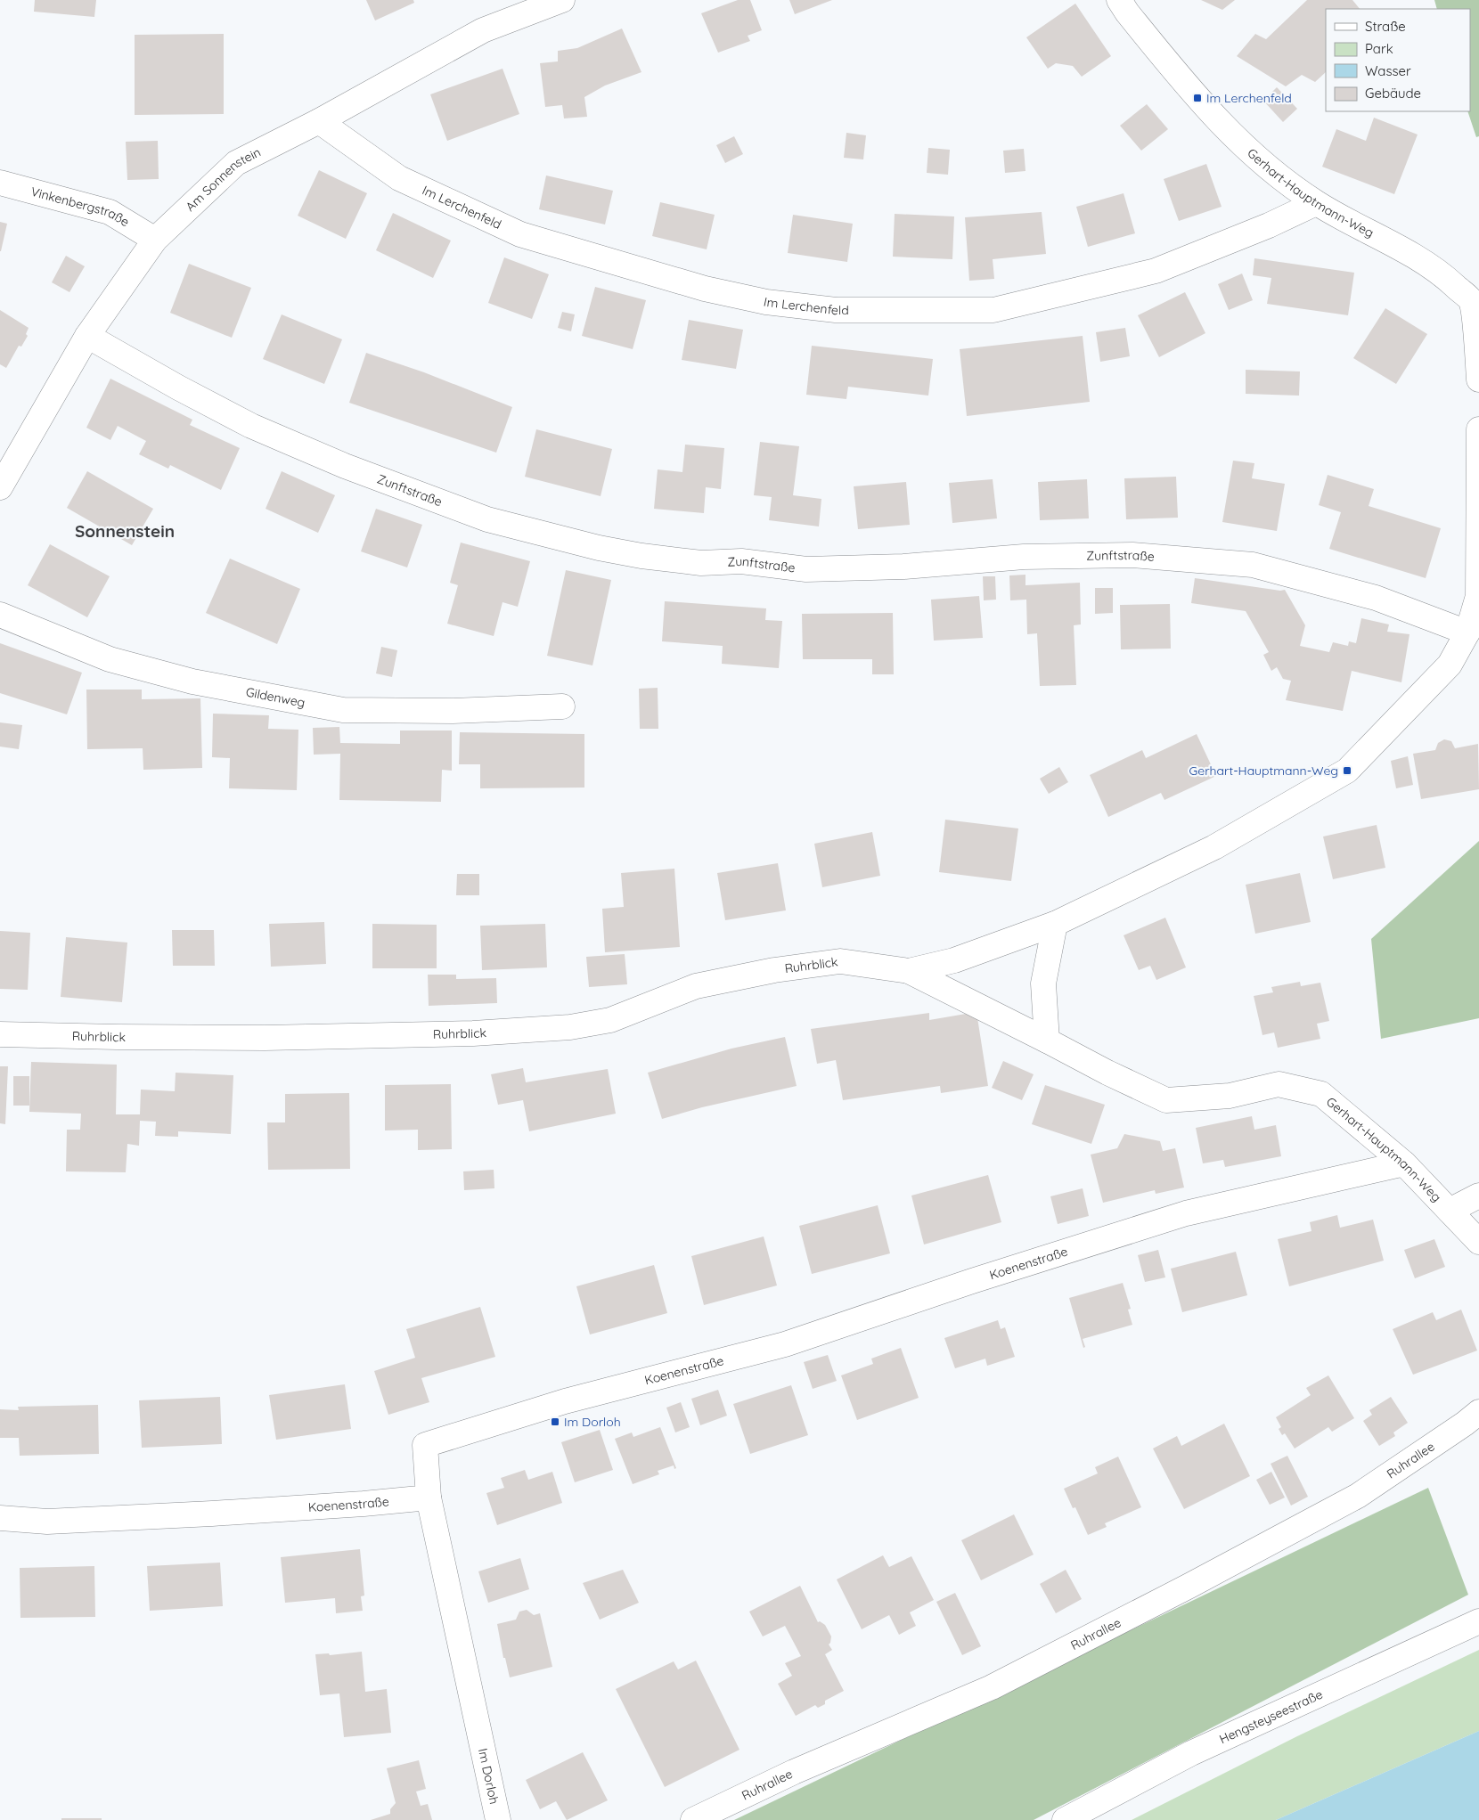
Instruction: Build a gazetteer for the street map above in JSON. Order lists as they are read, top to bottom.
{
  "streets": {
    "street": [
      "Am Sonnenstein",
      "Gerhart-Hauptmann-Weg",
      "Im Lerchenfeld",
      "Vinkenbergstraße",
      "Zunftstraße",
      "Gildenweg",
      "Ruhrblick",
      "Koenenstraße",
      "Ruhrallee",
      "Hengsteyseestraße",
      "Im Dorloh"
    ]
  },
  "crossings": [
    ["Am Sonnenstein", "Im Lerchenfeld"],
    ["Am Sonnenstein", "Vinkenbergstraße"],
    ["Am Sonnenstein", "Zunftstraße"],
    ["Gerhart-Hauptmann-Weg", "Im Lerchenfeld"],
    ["Gerhart-Hauptmann-Weg", "Ruhrblick"],
    ["Gerhart-Hauptmann-Weg", "Koenenstraße"],
    ["Koenenstraße", "Im Dorloh"]
  ],
  "districts": ["Sonnenstein"],
  "places": {
    "transit": ["Im Lerchenfeld", "Gerhart-Hauptmann-Weg", "Im Dorloh"]
  },
  "legend": [
    "Straße",
    "Park",
    "Wasser",
    "Gebäude"
  ]
}
